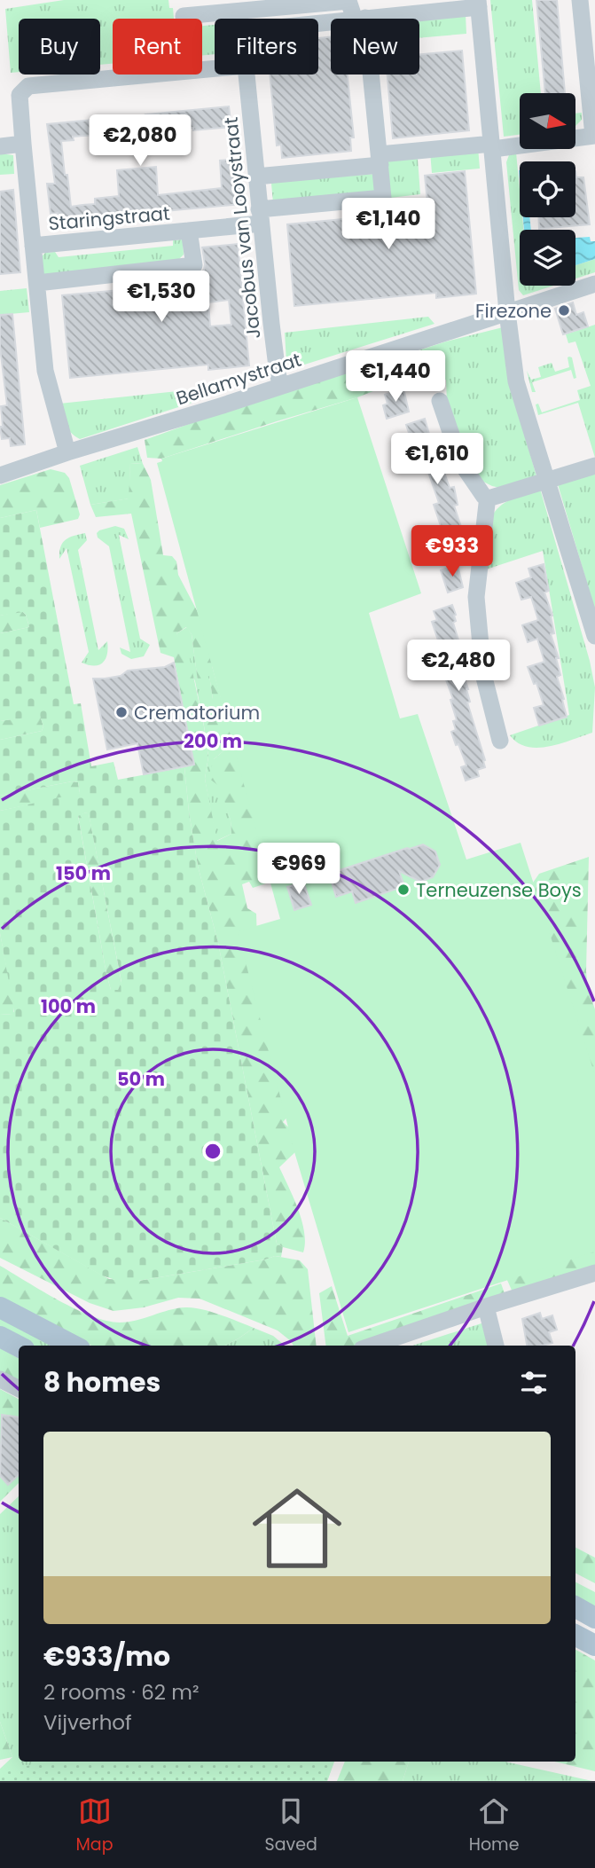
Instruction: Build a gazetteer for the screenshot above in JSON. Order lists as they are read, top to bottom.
{
  "streets": {
    "street": ["Staringstraat", "Jacobus van Looystraat", "Bellamystraat"]
  },
  "crossings": [
    ["Staringstraat", "Jacobus van Looystraat"],
    ["Jacobus van Looystraat", "Bellamystraat"]
  ],
  "places": ["Firezone", "Crematorium", "Terneuzense Boys"],
  "north": "right",
  "page": {
    "chip": [
      "Buy",
      "Rent",
      "Filters",
      "New"
    ],
    "price": [
      "€2,080",
      "€1,140",
      "€1,530",
      "€1,440",
      "€1,610",
      "€933",
      "€2,480",
      "€969"
    ],
    "heading": "8 homes",
    "list": [
      {
        "name": "€933/mo",
        "note": "2 rooms · 62 m² · Vijverhof"
      }
    ],
    "tabs": ["Map", "Saved", "Home"]
  },
  "rings": [
    "200 m",
    "150 m",
    "100 m",
    "50 m"
  ]
}
